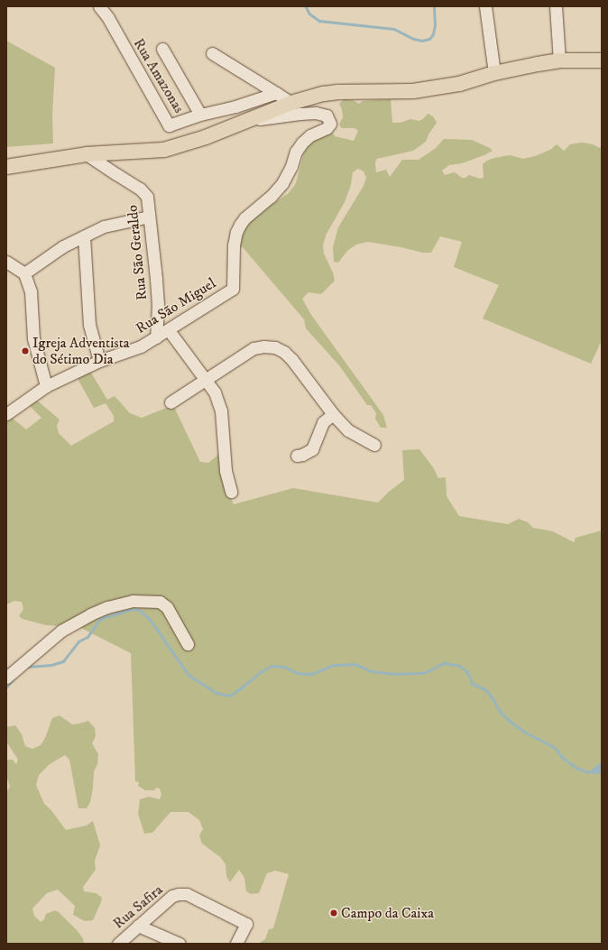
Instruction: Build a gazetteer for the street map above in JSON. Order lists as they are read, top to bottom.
{
  "streets": {
    "street": [
      "Rua Amazonas",
      "Rua São Geraldo",
      "Rua São Miguel",
      "Rua Safira"
    ]
  },
  "crossings": [
    ["Rua São Geraldo", "Rua São Miguel"]
  ],
  "places": ["Igreja Adventista do Sétimo Dia", "Campo da Caixa"]
}
